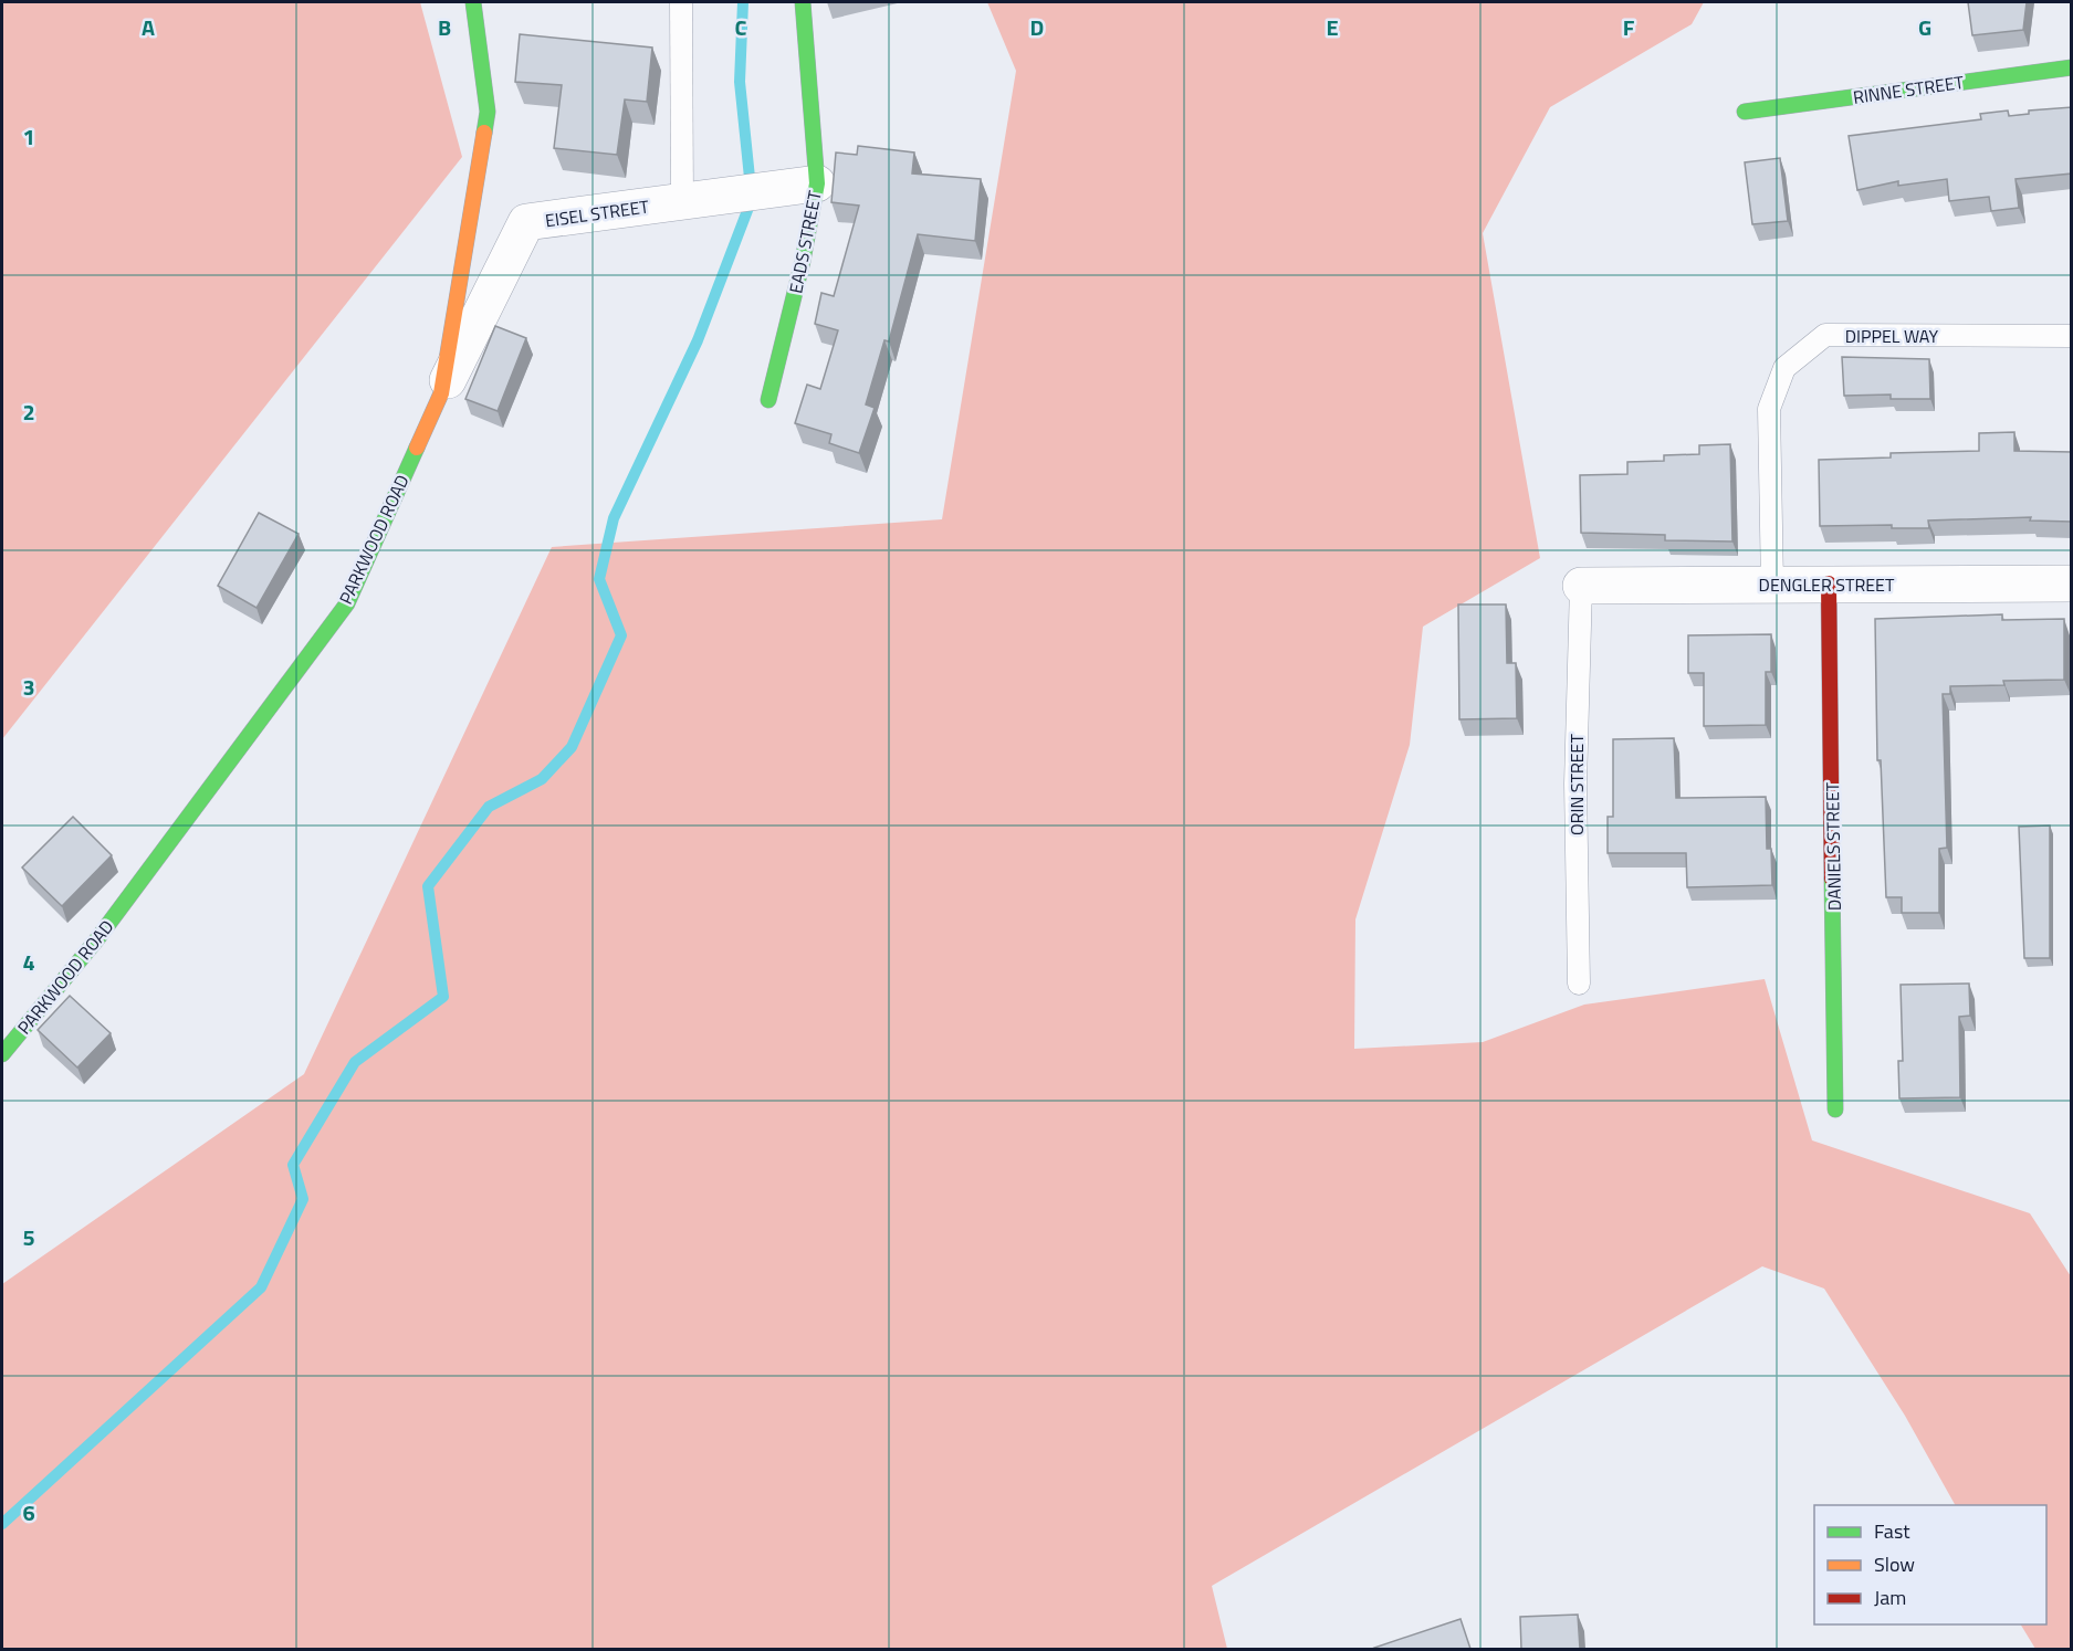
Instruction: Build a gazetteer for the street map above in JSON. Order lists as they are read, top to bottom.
{
  "streets": {
    "street": [
      "RINNE STREET",
      "EISEL STREET",
      "EADS STREET",
      "PARKWOOD ROAD",
      "DENGLER STREET",
      "DANIELS STREET"
    ],
    "lane": ["DIPPEL WAY", "ORIN STREET"]
  },
  "crossings": [
    ["EISEL STREET", "EADS STREET"],
    ["EISEL STREET", "PARKWOOD ROAD"],
    ["DIPPEL WAY", "DENGLER STREET"],
    ["DENGLER STREET", "ORIN STREET"],
    ["DENGLER STREET", "DANIELS STREET"]
  ],
  "legend": ["Fast", "Slow", "Jam"],
  "grid": {
    "columns": [
      "A",
      "B",
      "C",
      "D",
      "E",
      "F",
      "G"
    ],
    "rows": [
      "1",
      "2",
      "3",
      "4",
      "5",
      "6"
    ]
  }
}
